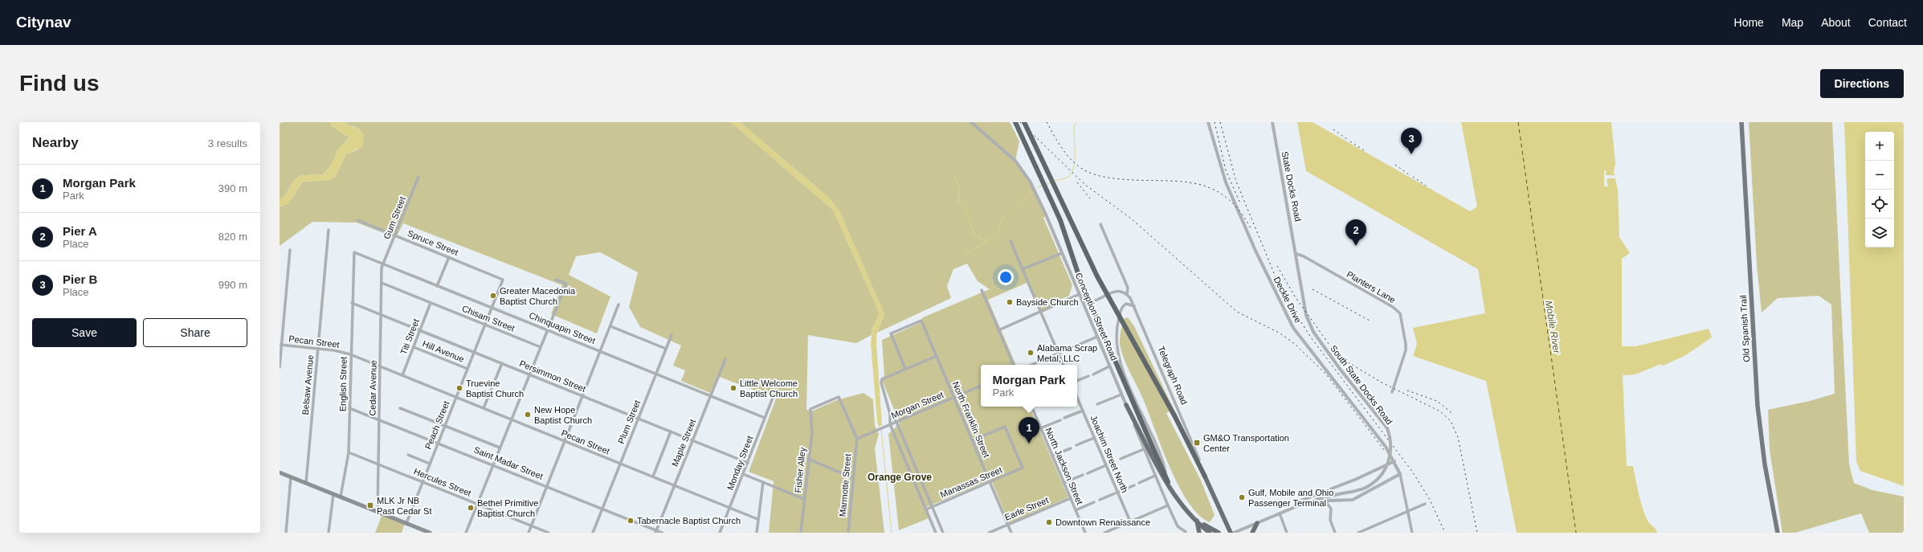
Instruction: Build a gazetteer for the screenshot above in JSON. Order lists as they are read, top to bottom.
{
  "streets": {
    "highway": ["Telegraph Road"],
    "main road": ["Old Spanish Trail"],
    "street": [
      "State Docks Road",
      "Gum Street",
      "Spruce Street",
      "Planters Lane",
      "Deckle Drive",
      "Conception Street Road",
      "Chisam Street",
      "Chinquapin Street",
      "Titi Street",
      "Pecan Street",
      "Hill Avenue",
      "Persimmon Street",
      "English Street",
      "Belsaw Avenue",
      "South State Docks Road",
      "Cedar Avenue",
      "Morgan Street",
      "North Franklin Street",
      "Plum Street",
      "Peach Street",
      "Maple Street",
      "Joachim Street North",
      "Saint Madar Street",
      "Monday Street",
      "North Jackson Street",
      "Fisher Alley",
      "Hercules Street",
      "Manassas Street",
      "Marmotte Street",
      "Earle Street"
    ]
  },
  "crossings": [
    ["State Docks Road", "Planters Lane"],
    ["State Docks Road", "South State Docks Road"],
    ["Gum Street", "Spruce Street"],
    ["Gum Street", "Chinquapin Street"],
    ["Gum Street", "Cedar Avenue"],
    ["Spruce Street", "Peach Street"],
    ["Planters Lane", "South State Docks Road"],
    ["Chisam Street", "Titi Street"],
    ["Chisam Street", "Cedar Avenue"],
    ["Chisam Street", "Peach Street"],
    ["Chinquapin Street", "English Street"],
    ["Chinquapin Street", "Cedar Avenue"],
    ["Chinquapin Street", "Plum Street"],
    ["Chinquapin Street", "Peach Street"],
    ["Chinquapin Street", "Maple Street"],
    ["Chinquapin Street", "Monday Street"],
    ["Titi Street", "Pecan Street"],
    ["Titi Street", "Hill Avenue"],
    ["Titi Street", "Persimmon Street"],
    ["Pecan Street", "English Street"],
    ["Pecan Street", "Belsaw Avenue"],
    ["Pecan Street", "Cedar Avenue"],
    ["Pecan Street", "Plum Street"],
    ["Pecan Street", "Peach Street"],
    ["Pecan Street", "Maple Street"],
    ["Pecan Street", "Monday Street"],
    ["Hill Avenue", "Peach Street"],
    ["Persimmon Street", "English Street"],
    ["Persimmon Street", "Cedar Avenue"],
    ["Persimmon Street", "Plum Street"],
    ["Persimmon Street", "Peach Street"],
    ["Persimmon Street", "Maple Street"],
    ["Persimmon Street", "Monday Street"],
    ["English Street", "Saint Madar Street"],
    ["English Street", "Hercules Street"],
    ["Cedar Avenue", "Saint Madar Street"],
    ["Cedar Avenue", "Hercules Street"],
    ["Morgan Street", "North Franklin Street"],
    ["Morgan Street", "Fisher Alley"],
    ["Morgan Street", "Marmotte Street"],
    ["North Franklin Street", "Manassas Street"],
    ["North Franklin Street", "Earle Street"],
    ["Plum Street", "Saint Madar Street"],
    ["Peach Street", "Saint Madar Street"],
    ["Peach Street", "Hercules Street"],
    ["Maple Street", "Saint Madar Street"],
    ["North Jackson Street", "Earle Street"],
    ["Fisher Alley", "Marmotte Street"]
  ],
  "districts": ["Orange Grove"],
  "water": ["Mobile River"],
  "places": {
    "other": [
      "Greater Macedonia Baptist Church",
      "Bayside Church",
      "Alabama Scrap Metal, LLC",
      "Truevine Baptist Church",
      "Little Welcome Baptist Church",
      "New Hope Baptist Church",
      "Gulf, Mobile and Ohio Passenger Terminal",
      "Bethel Primitive Baptist Church",
      "Tabernacle Baptist Church",
      "Downtown Renaissance"
    ],
    "transit": ["GM&O Transportation Center", "MLK Jr NB Past Cedar St"]
  },
  "page": {
    "header": "Citynav",
    "nav": [
      "Home",
      "Map",
      "About",
      "Contact"
    ],
    "buttons": [
      "Directions",
      ["Save", "Share"]
    ],
    "title": "Find us",
    "heading": ["Nearby", "3 results"],
    "pins": ["3", "2", "1"],
    "map_buttons": ["+", "−"],
    "list": [
      {
        "mark": "1",
        "name": "Morgan Park",
        "note": "Park",
        "value": "390 m"
      },
      {
        "mark": "2",
        "name": "Pier A",
        "note": "Place",
        "value": "820 m"
      },
      {
        "mark": "3",
        "name": "Pier B",
        "note": "Place",
        "value": "990 m"
      }
    ],
    "popup": ["Morgan Park", "Park"]
  }
}
